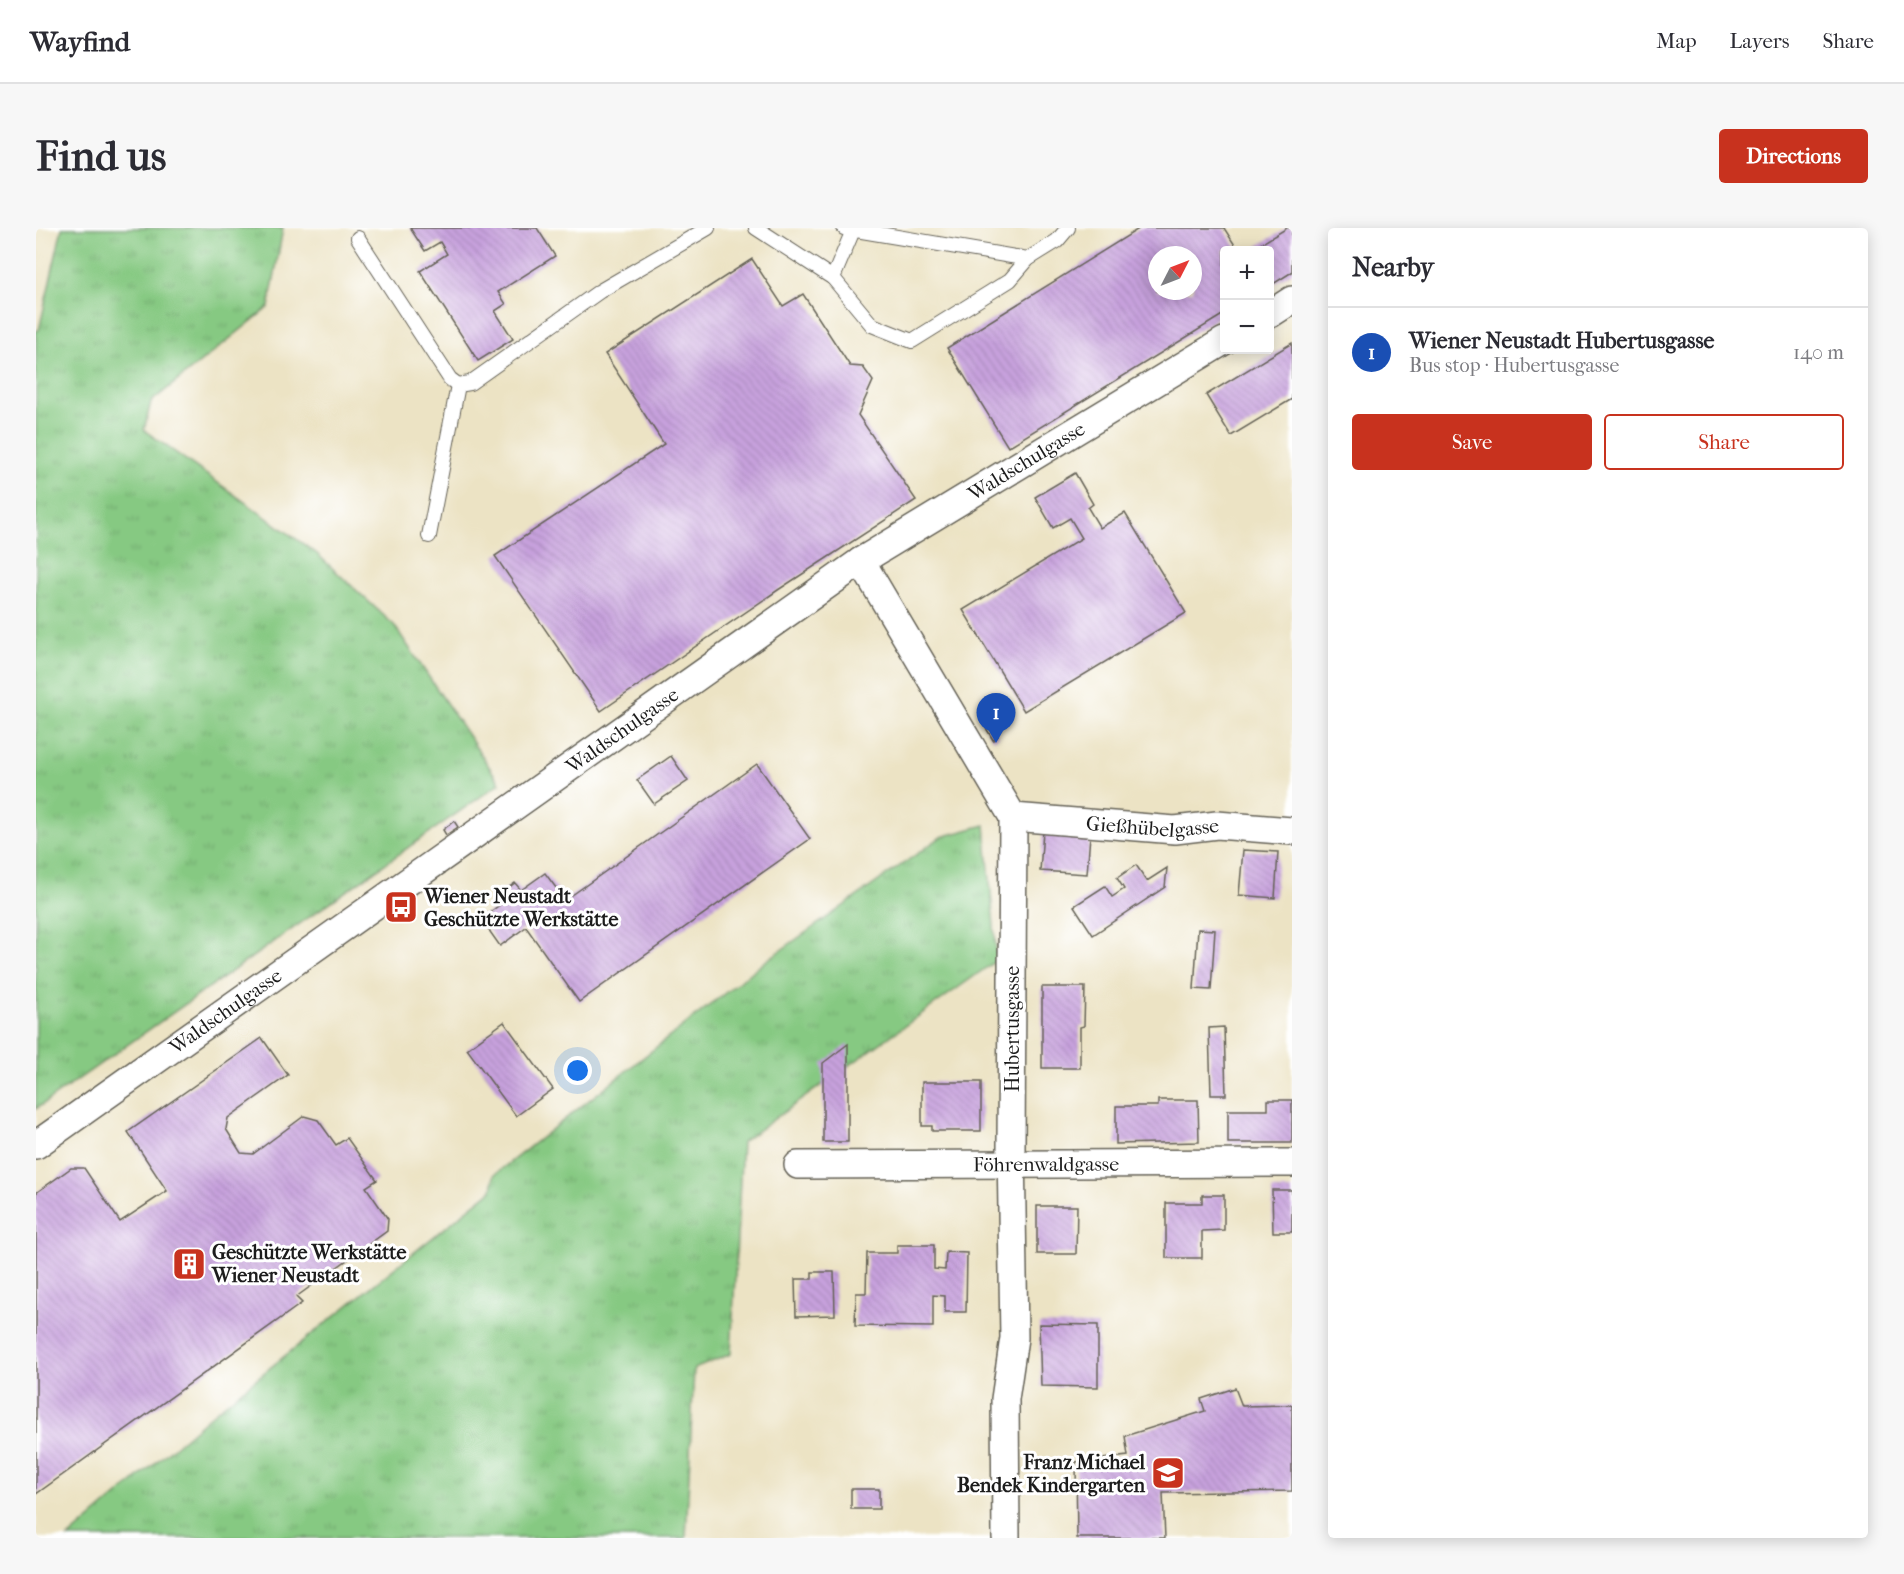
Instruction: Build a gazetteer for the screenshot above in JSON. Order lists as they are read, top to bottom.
{
  "streets": {
    "street": [
      "Waldschulgasse",
      "Gießhübelgasse",
      "Hubertusgasse",
      "Föhrenwaldgasse"
    ]
  },
  "crossings": [
    ["Gießhübelgasse", "Hubertusgasse"],
    ["Hubertusgasse", "Föhrenwaldgasse"]
  ],
  "places": {
    "bus stop": ["Wiener Neustadt Geschützte Werkstätte"],
    "building": ["Geschützte Werkstätte Wiener Neustadt"],
    "school or university": ["Franz Michael Bendek Kindergarten"]
  },
  "north": "top right",
  "page": {
    "header": "Wayfind",
    "nav": ["Map", "Layers", "Share"],
    "buttons": [
      "Directions",
      ["Save", "Share"]
    ],
    "title": "Find us",
    "heading": "Nearby",
    "map_buttons": ["+", "−"],
    "list": [
      {
        "mark": "1",
        "name": "Wiener Neustadt Hubertusgasse",
        "note": "Bus stop · Hubertusgasse",
        "value": "140 m"
      }
    ],
    "pins": "1"
  }
}
